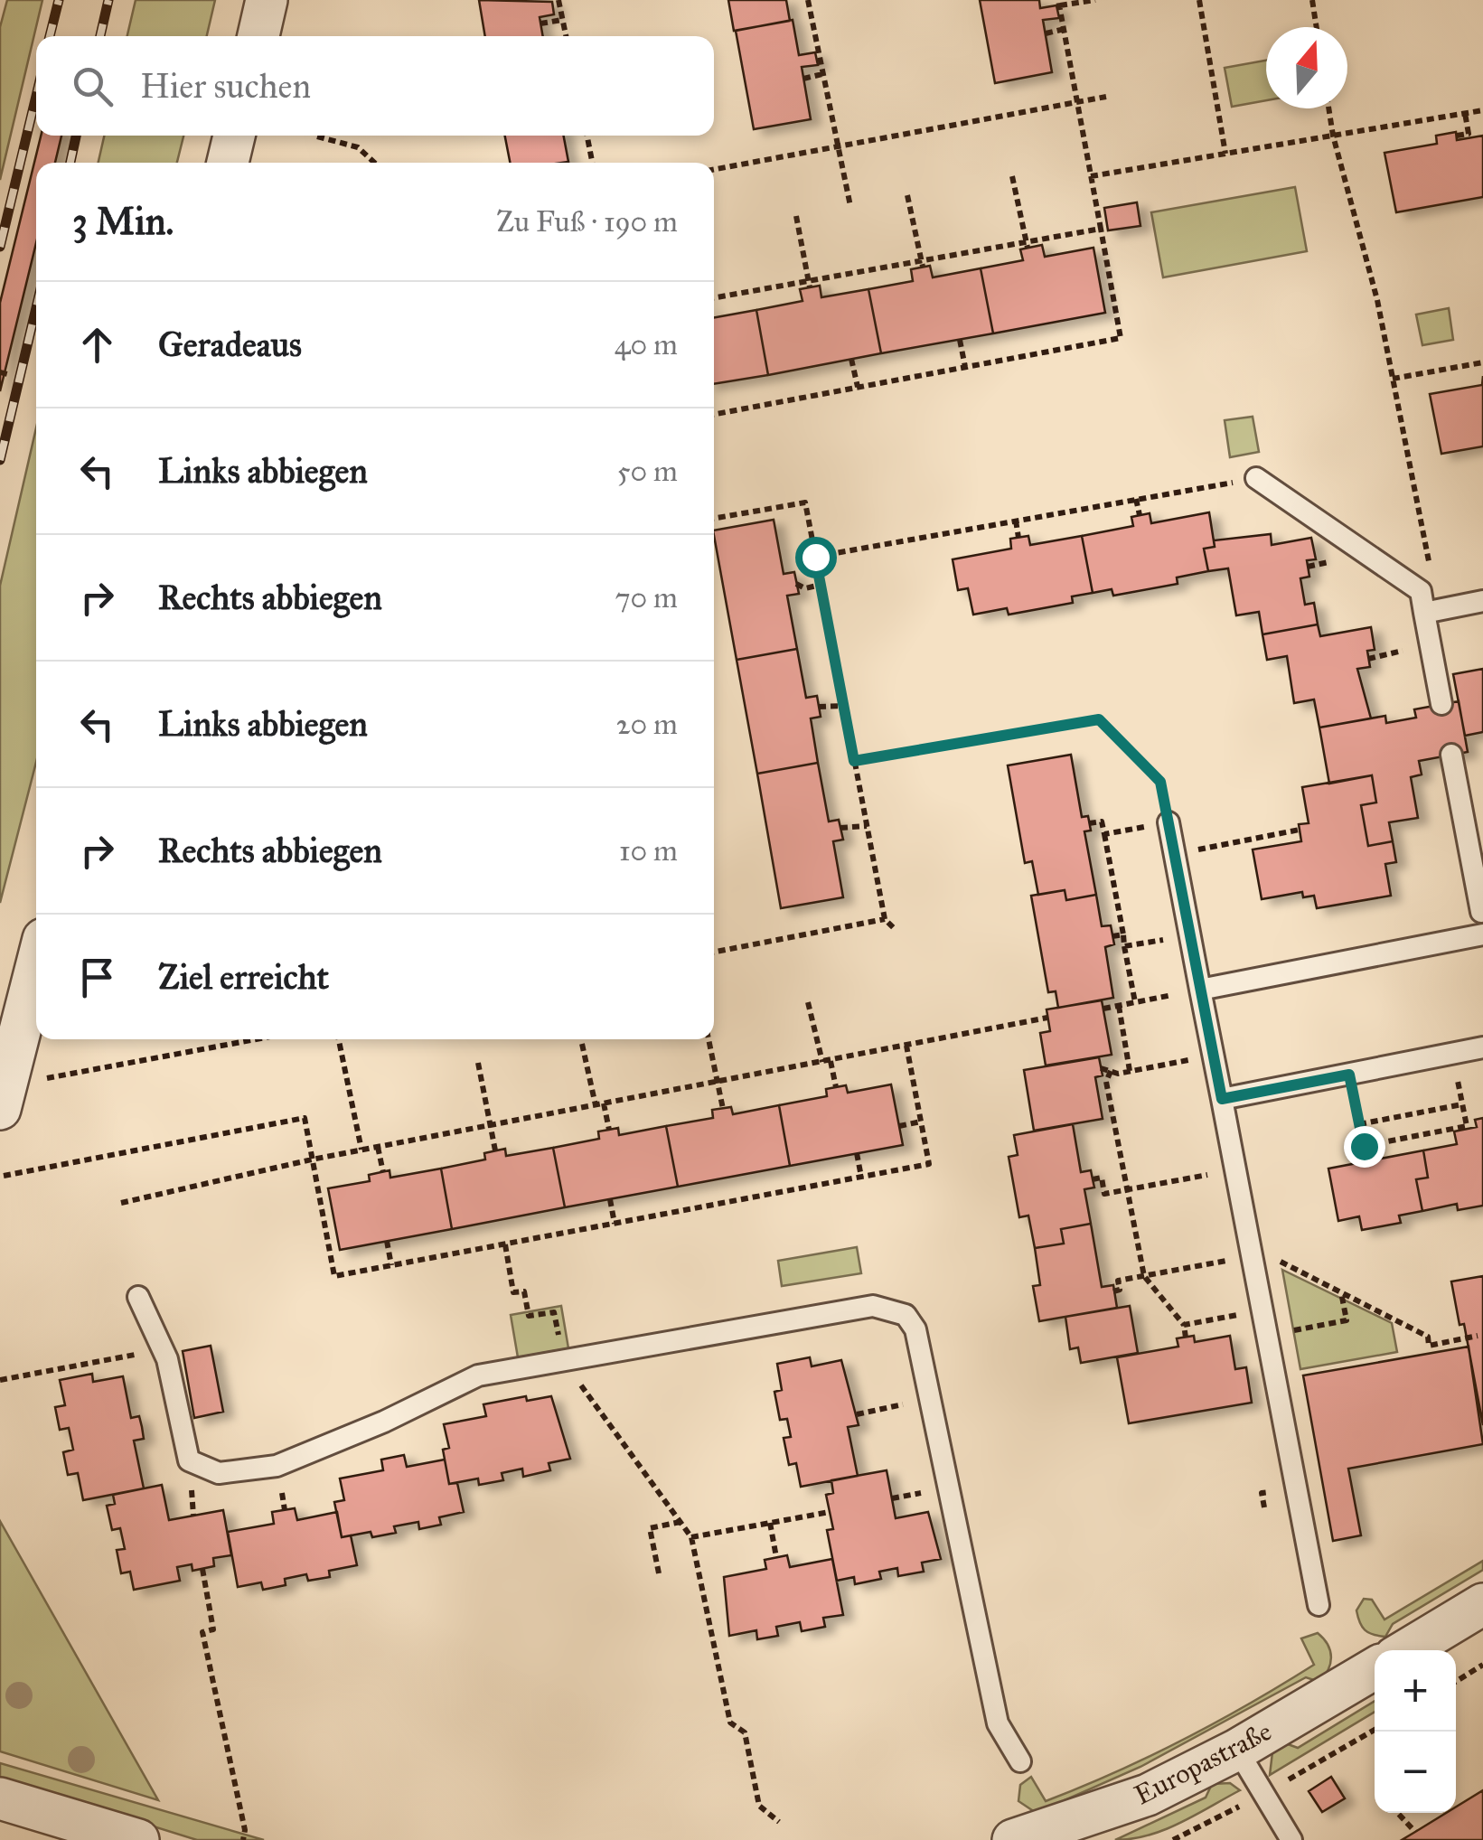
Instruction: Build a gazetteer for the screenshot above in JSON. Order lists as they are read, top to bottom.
{
  "streets": {
    "street": ["Europastraße"]
  },
  "north": "top",
  "page": {
    "search": "Hier suchen",
    "heading": ["3 Min.", "Zu Fuß · 190 m"],
    "list": [
      ["Geradeaus", "40 m"],
      ["Links abbiegen", "50 m"],
      ["Rechts abbiegen", "70 m"],
      ["Links abbiegen", "20 m"],
      ["Rechts abbiegen", "10 m"],
      "Ziel erreicht"
    ],
    "map_buttons": ["+", "−"]
  }
}
